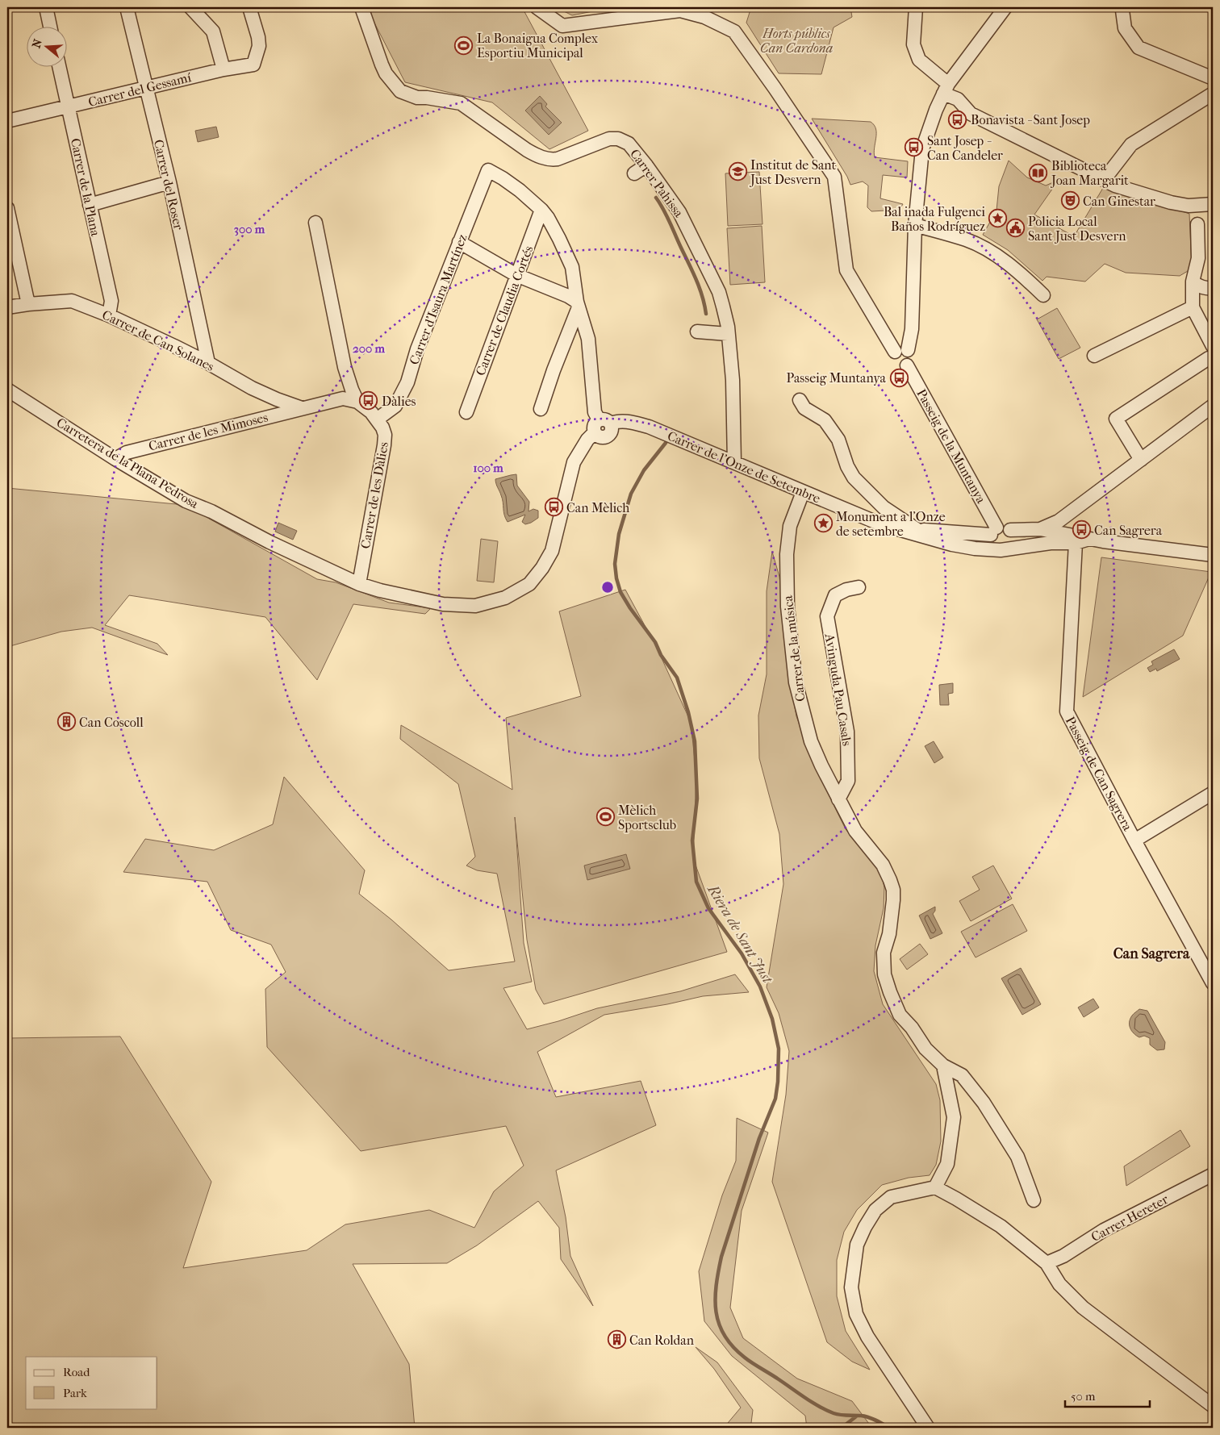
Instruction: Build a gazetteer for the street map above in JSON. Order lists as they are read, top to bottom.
{
  "streets": {
    "street": [
      "Carrer del Gessamí",
      "Carrer Pahissa",
      "Carrer del Roser",
      "Carrer de la Plana",
      "Carrer d'Isaura Martínez",
      "Carrer de Claudia Cortés",
      "Carrer de Can Solanes",
      "Carrer de les Mimoses",
      "Passeig de la Muntanya",
      "Carretera de la Plana Pedrosa",
      "Carrer de l'Onze de Setembre",
      "Carrer de les Dàlies",
      "Carrer de la música",
      "Avinguda Pau Casals",
      "Passeig de Can Sagrera",
      "Carrer Hereter"
    ]
  },
  "crossings": [
    ["Carrer del Gessamí", "Carrer del Roser"],
    ["Carrer del Gessamí", "Carrer de la Plana"],
    ["Carrer Pahissa", "Carrer de l'Onze de Setembre"],
    ["Carrer del Roser", "Carrer de Can Solanes"],
    ["Carrer de la Plana", "Carrer de Can Solanes"],
    ["Carrer d'Isaura Martínez", "Carrer de Claudia Cortés"],
    ["Carrer d'Isaura Martínez", "Carrer de les Dàlies"],
    ["Carrer de Can Solanes", "Carrer de les Mimoses"],
    ["Carrer de les Mimoses", "Carretera de la Plana Pedrosa"],
    ["Passeig de la Muntanya", "Carrer de l'Onze de Setembre"],
    ["Carretera de la Plana Pedrosa", "Carrer de les Dàlies"],
    ["Carrer de l'Onze de Setembre", "Carrer de la música"],
    ["Carrer de l'Onze de Setembre", "Passeig de Can Sagrera"],
    ["Carrer de la música", "Avinguda Pau Casals"]
  ],
  "districts": ["Can Sagrera"],
  "water": ["Riera de Sant Just"],
  "parks": ["Horts públics Can Cardona"],
  "places": {
    "sports": ["La Bonaigua Complex Esportiu Municipal", "Mèlich Sportsclub"],
    "bus stop": [
      "Bonavista - Sant Josep",
      "Sant Josep - Can Candeler",
      "Passeig Muntanya",
      "Dàlies",
      "Can Mèlich",
      "Can Sagrera"
    ],
    "school or university": ["Institut de Sant Just Desvern"],
    "library": ["Biblioteca Joan Margarit"],
    "theatre": ["Can Ginestar"],
    "place": ["Bal inada Fulgenci Baños Rodríguez", "Monument a l'Onze de setembre"],
    "public building": ["Policia Local Sant Just Desvern"],
    "building": ["Can Coscoll", "Can Roldan"]
  },
  "legend": ["Road", "Park"],
  "scale_bar": "50 m",
  "north": "left",
  "rings": ["300 m", "200 m", "100 m"]
}
